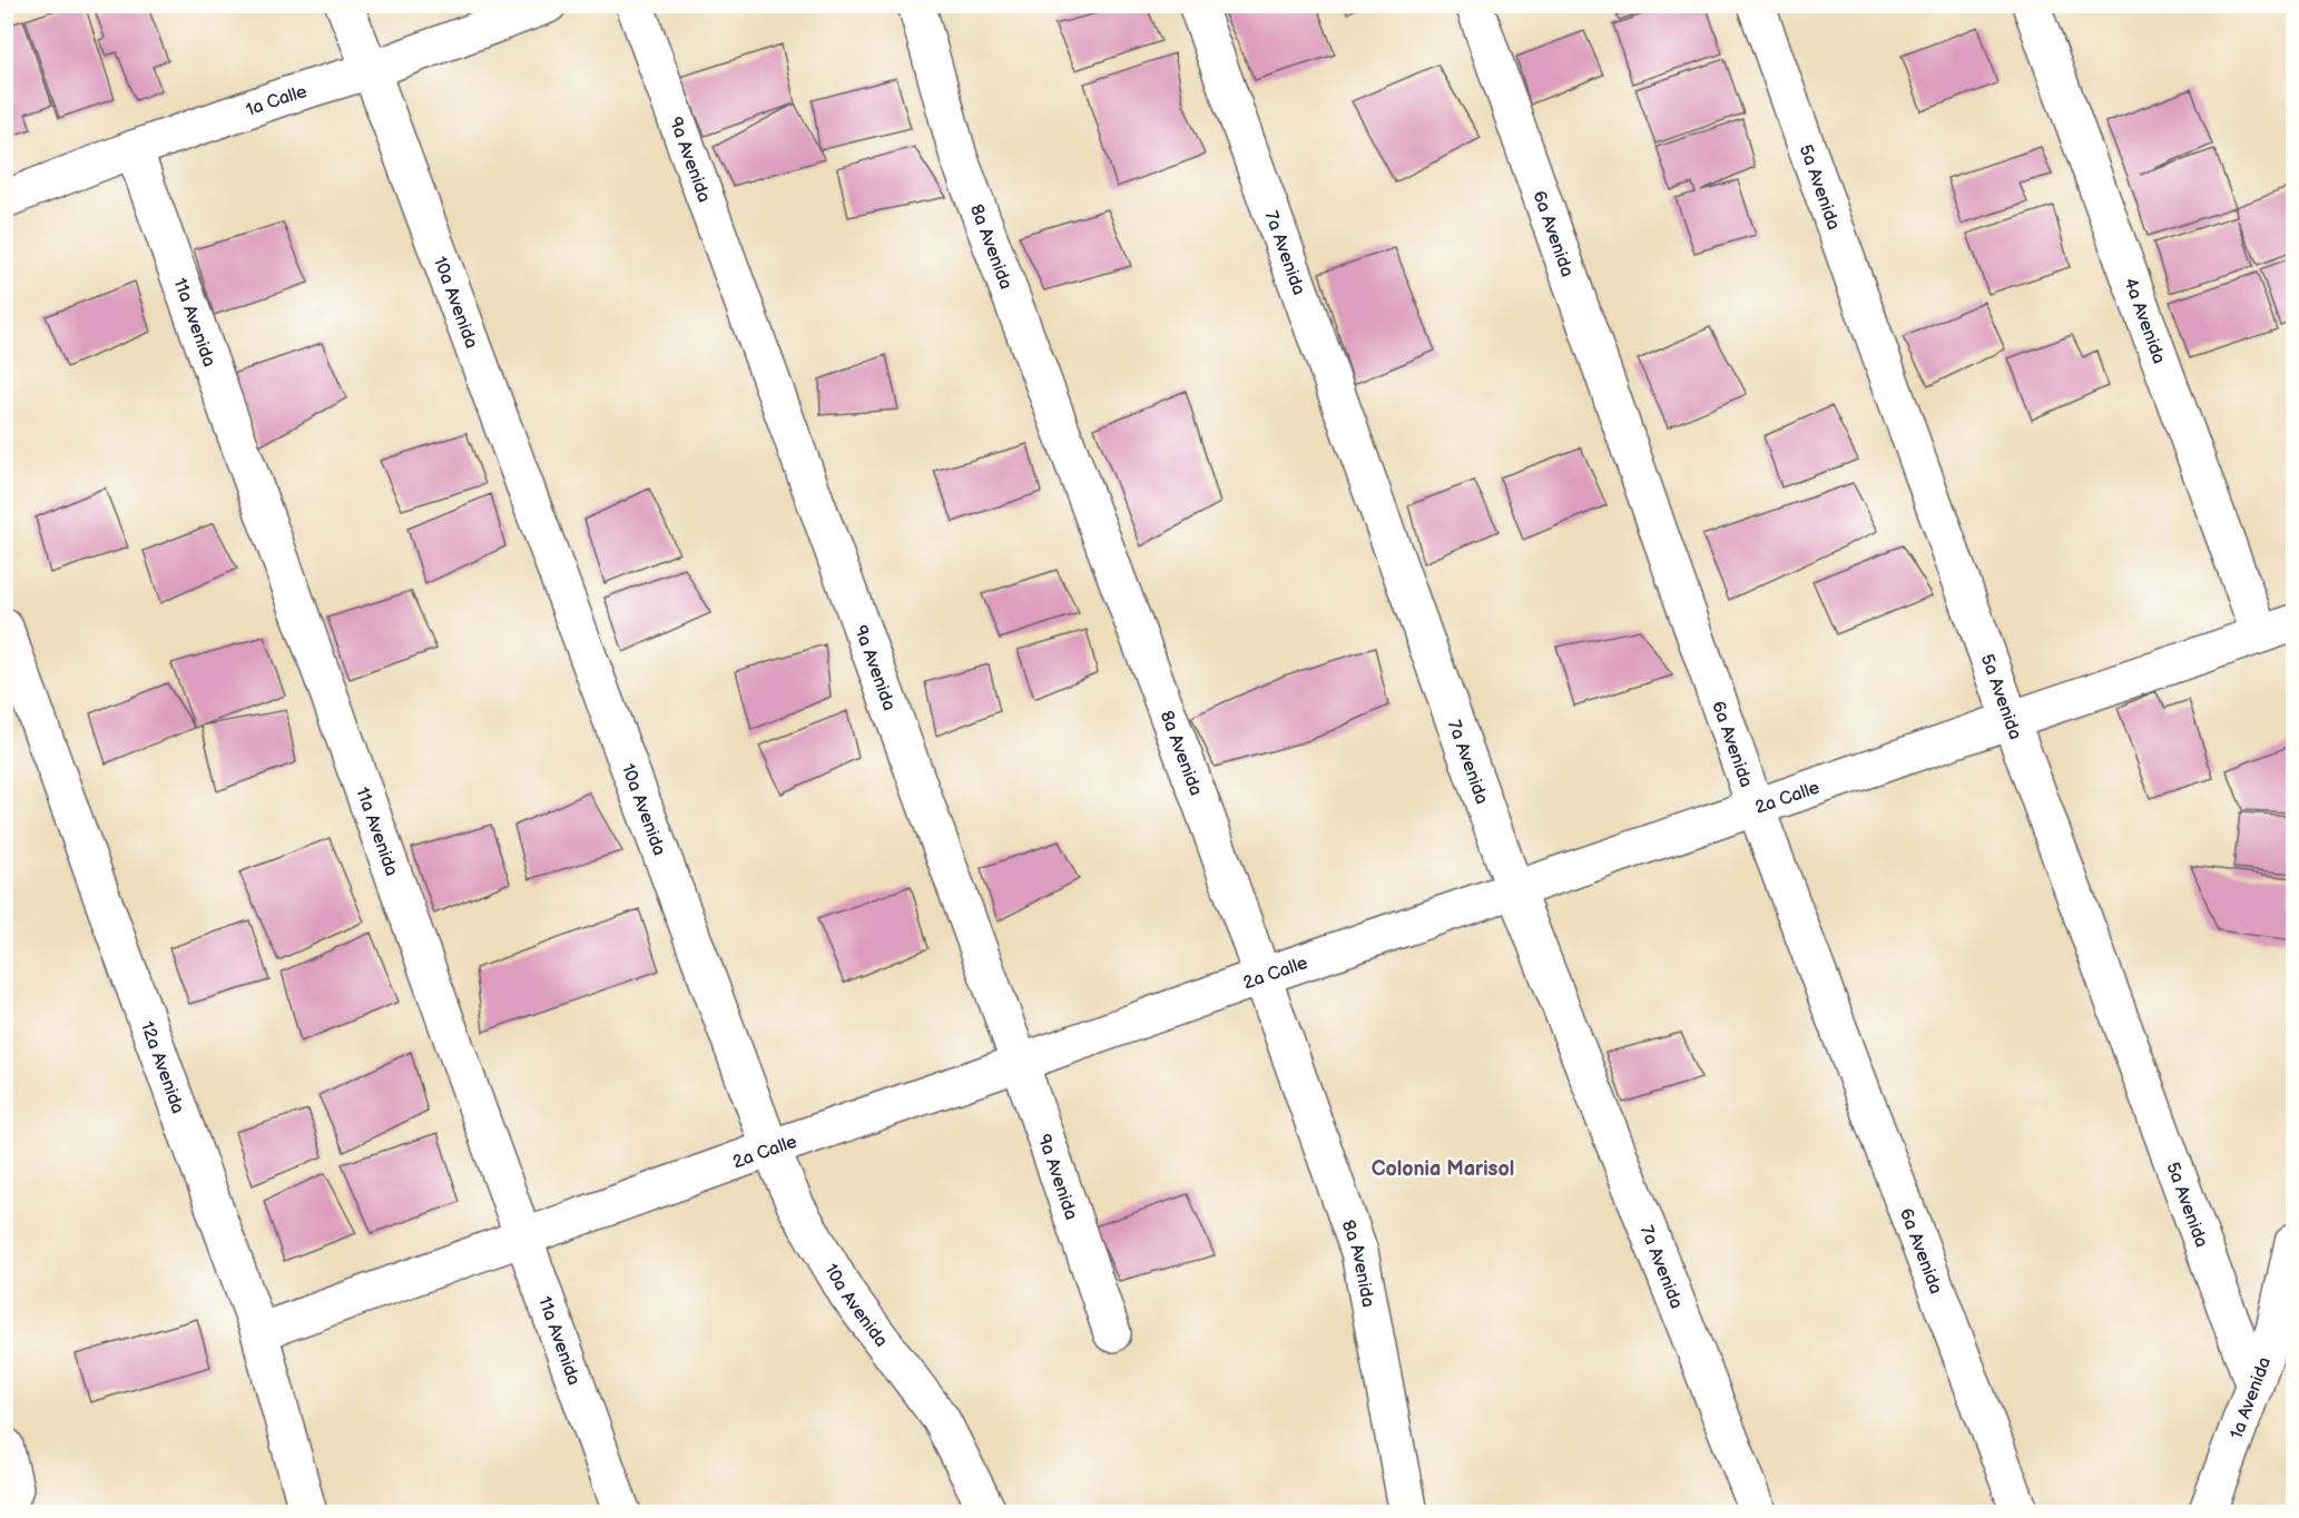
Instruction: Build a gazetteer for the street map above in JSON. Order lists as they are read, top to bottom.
{
  "streets": {
    "street": [
      "1a Calle",
      "9a Avenida",
      "5a Avenida",
      "6a Avenida",
      "8a Avenida",
      "7a Avenida",
      "10a Avenida",
      "4a Avenida",
      "11a Avenida",
      "2a Calle",
      "12a Avenida",
      "1a Avenida"
    ]
  },
  "crossings": [
    ["1a Calle", "10a Avenida"],
    ["1a Calle", "11a Avenida"],
    ["9a Avenida", "2a Calle"],
    ["5a Avenida", "2a Calle"],
    ["5a Avenida", "1a Avenida"],
    ["6a Avenida", "2a Calle"],
    ["8a Avenida", "2a Calle"],
    ["7a Avenida", "2a Calle"],
    ["10a Avenida", "2a Calle"],
    ["4a Avenida", "2a Calle"],
    ["11a Avenida", "2a Calle"],
    ["2a Calle", "12a Avenida"]
  ],
  "districts": ["Colonia Marisol"]
}
